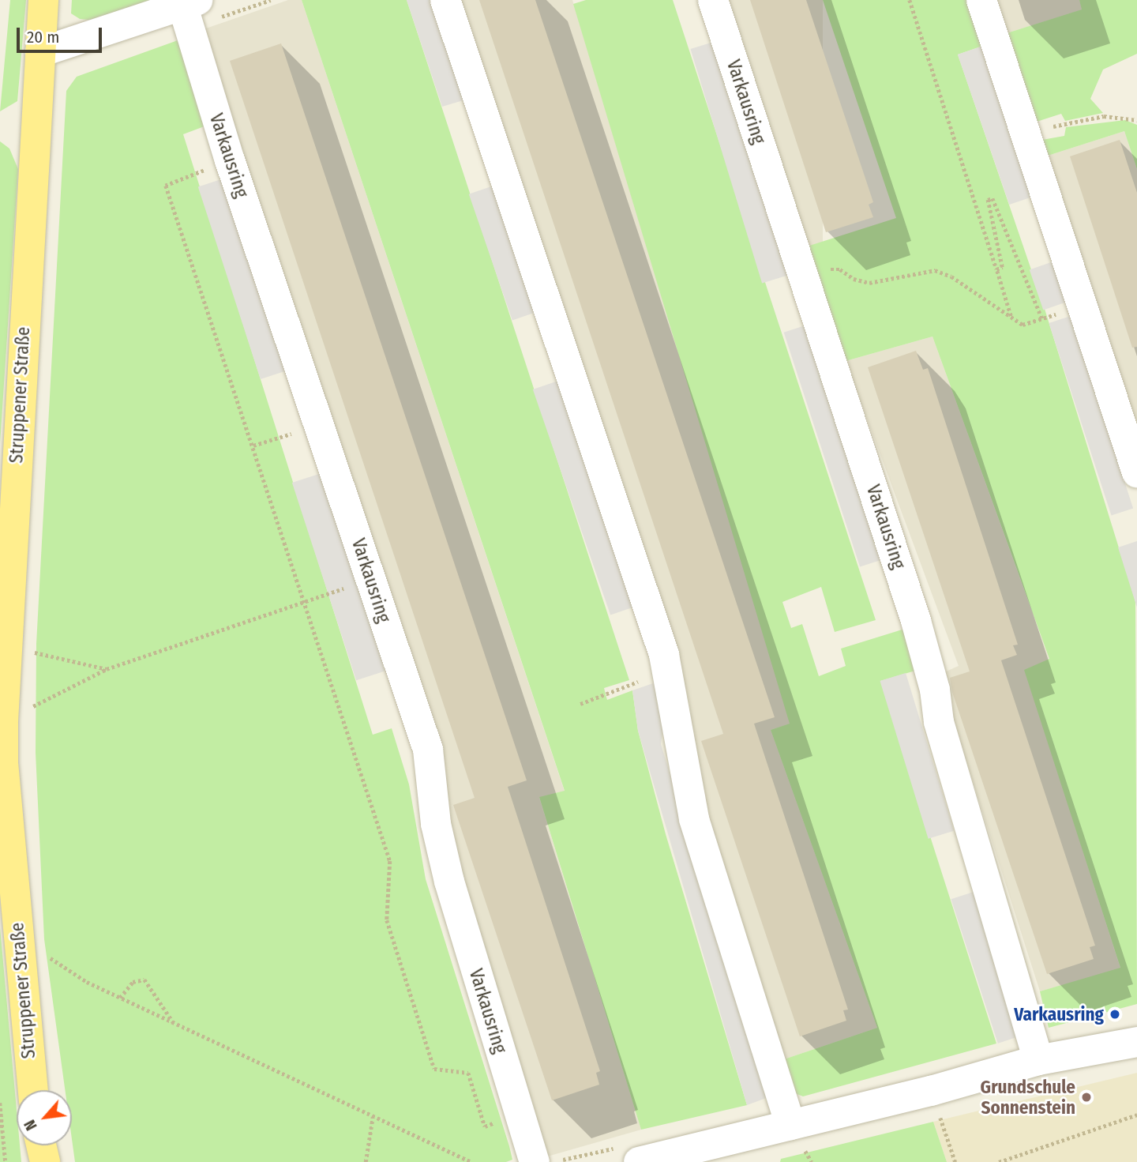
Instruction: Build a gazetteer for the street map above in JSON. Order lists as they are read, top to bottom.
{
  "streets": {
    "main road": ["Struppener Straße"],
    "street": ["Varkausring"]
  },
  "crossings": [
    ["Varkausring", "Struppener Straße"]
  ],
  "places": ["Varkausring", "Grundschule Sonnenstein"],
  "scale_bar": "20 m",
  "north": "bottom left"
}
